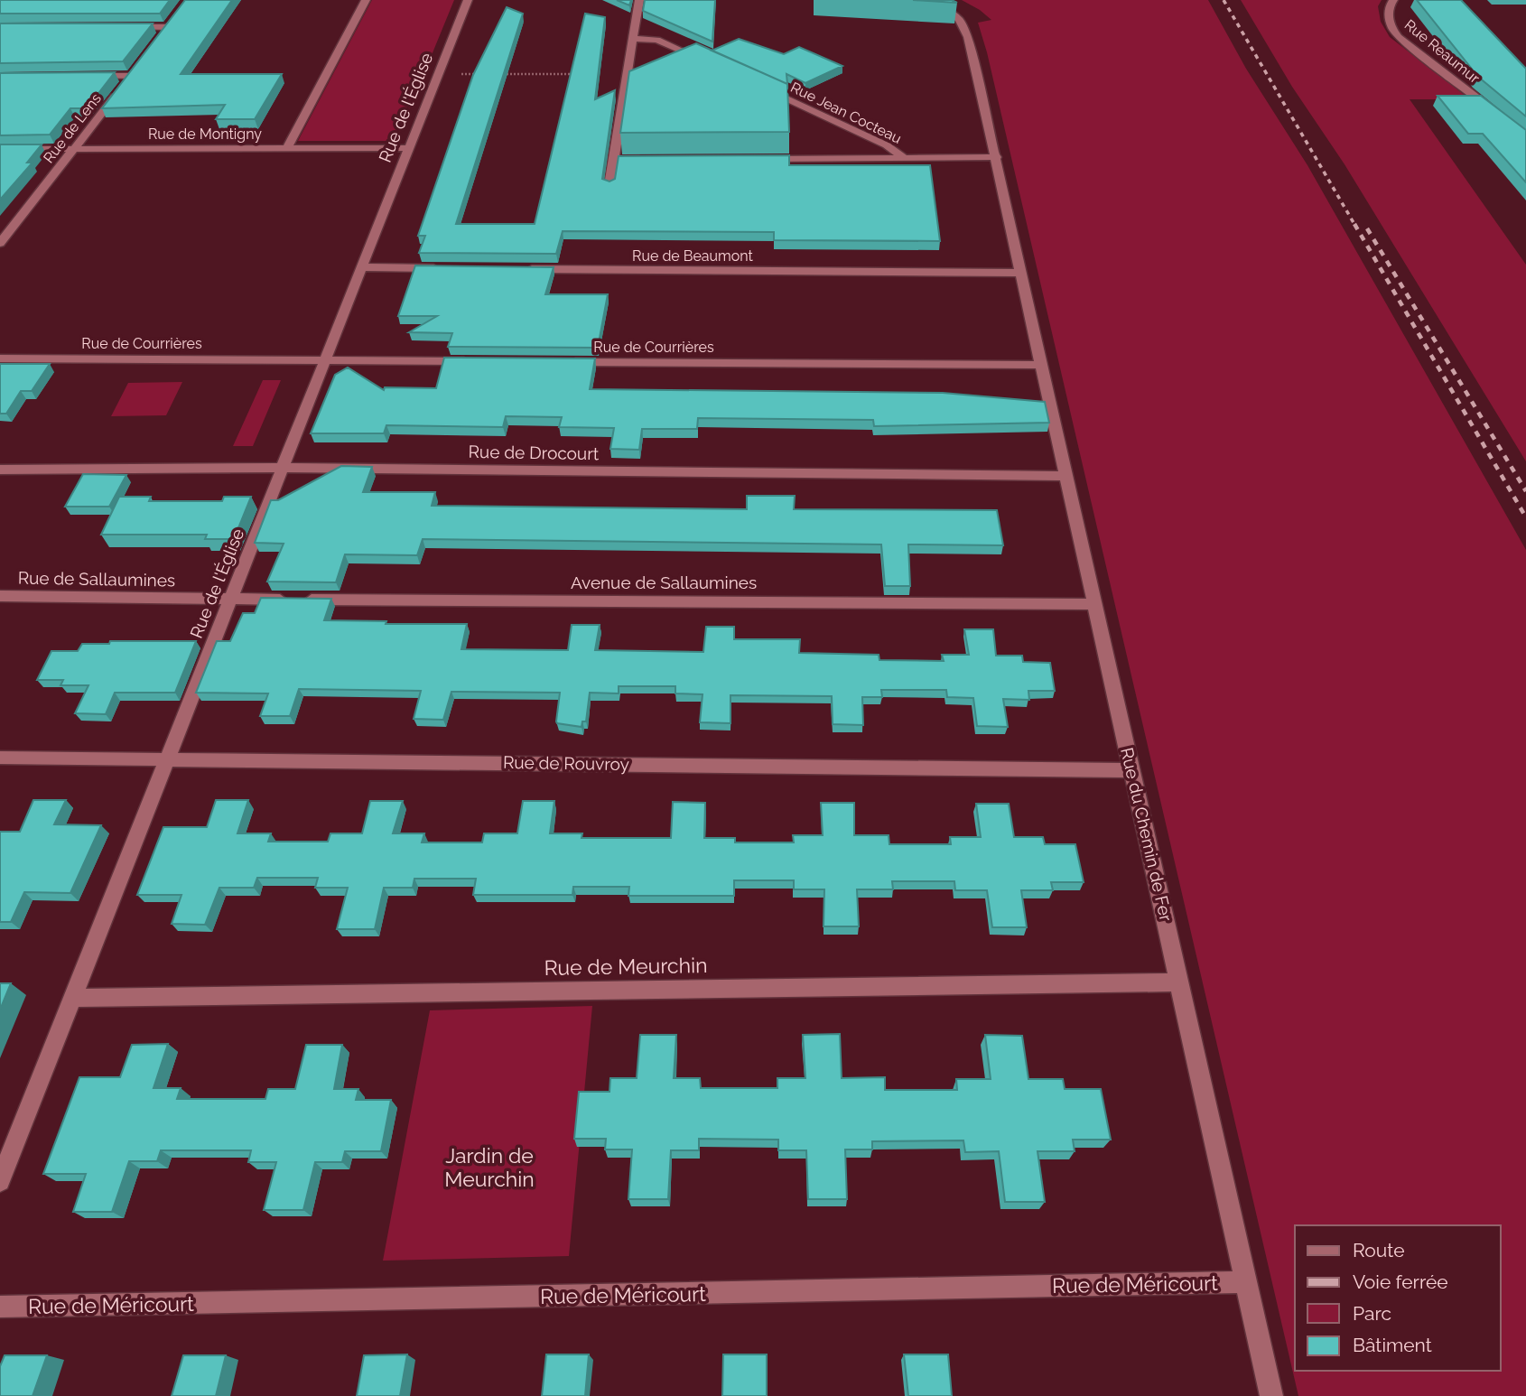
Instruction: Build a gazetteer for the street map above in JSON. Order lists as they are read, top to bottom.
{
  "streets": {
    "street": [
      "Rue Reaumur",
      "Rue de l'Église",
      "Rue Jean Cocteau",
      "Rue de Lens",
      "Rue de Montigny",
      "Rue de Beaumont",
      "Rue de Courrières",
      "Rue de Drocourt",
      "Rue de Sallaumines",
      "Avenue de Sallaumines",
      "Rue de Rouvroy",
      "Rue du Chemin de Fer",
      "Rue de Meurchin",
      "Rue de Méricourt"
    ]
  },
  "crossings": [
    ["Rue de l'Église", "Rue de Montigny"],
    ["Rue de l'Église", "Rue de Courrières"],
    ["Rue de l'Église", "Rue de Drocourt"],
    ["Rue de l'Église", "Rue de Sallaumines"],
    ["Rue de l'Église", "Avenue de Sallaumines"],
    ["Rue de l'Église", "Rue de Rouvroy"],
    ["Rue de l'Église", "Rue de Meurchin"],
    ["Rue Jean Cocteau", "Rue du Chemin de Fer"],
    ["Rue de Lens", "Rue de Montigny"],
    ["Rue de Beaumont", "Rue du Chemin de Fer"],
    ["Rue de Courrières", "Rue du Chemin de Fer"],
    ["Rue de Drocourt", "Rue du Chemin de Fer"],
    ["Rue de Sallaumines", "Avenue de Sallaumines"],
    ["Avenue de Sallaumines", "Rue du Chemin de Fer"],
    ["Rue de Rouvroy", "Rue du Chemin de Fer"],
    ["Rue du Chemin de Fer", "Rue de Meurchin"],
    ["Rue du Chemin de Fer", "Rue de Méricourt"]
  ],
  "parks": ["Jardin de Meurchin"],
  "legend": [
    "Route",
    "Voie ferrée",
    "Parc",
    "Bâtiment"
  ]
}
